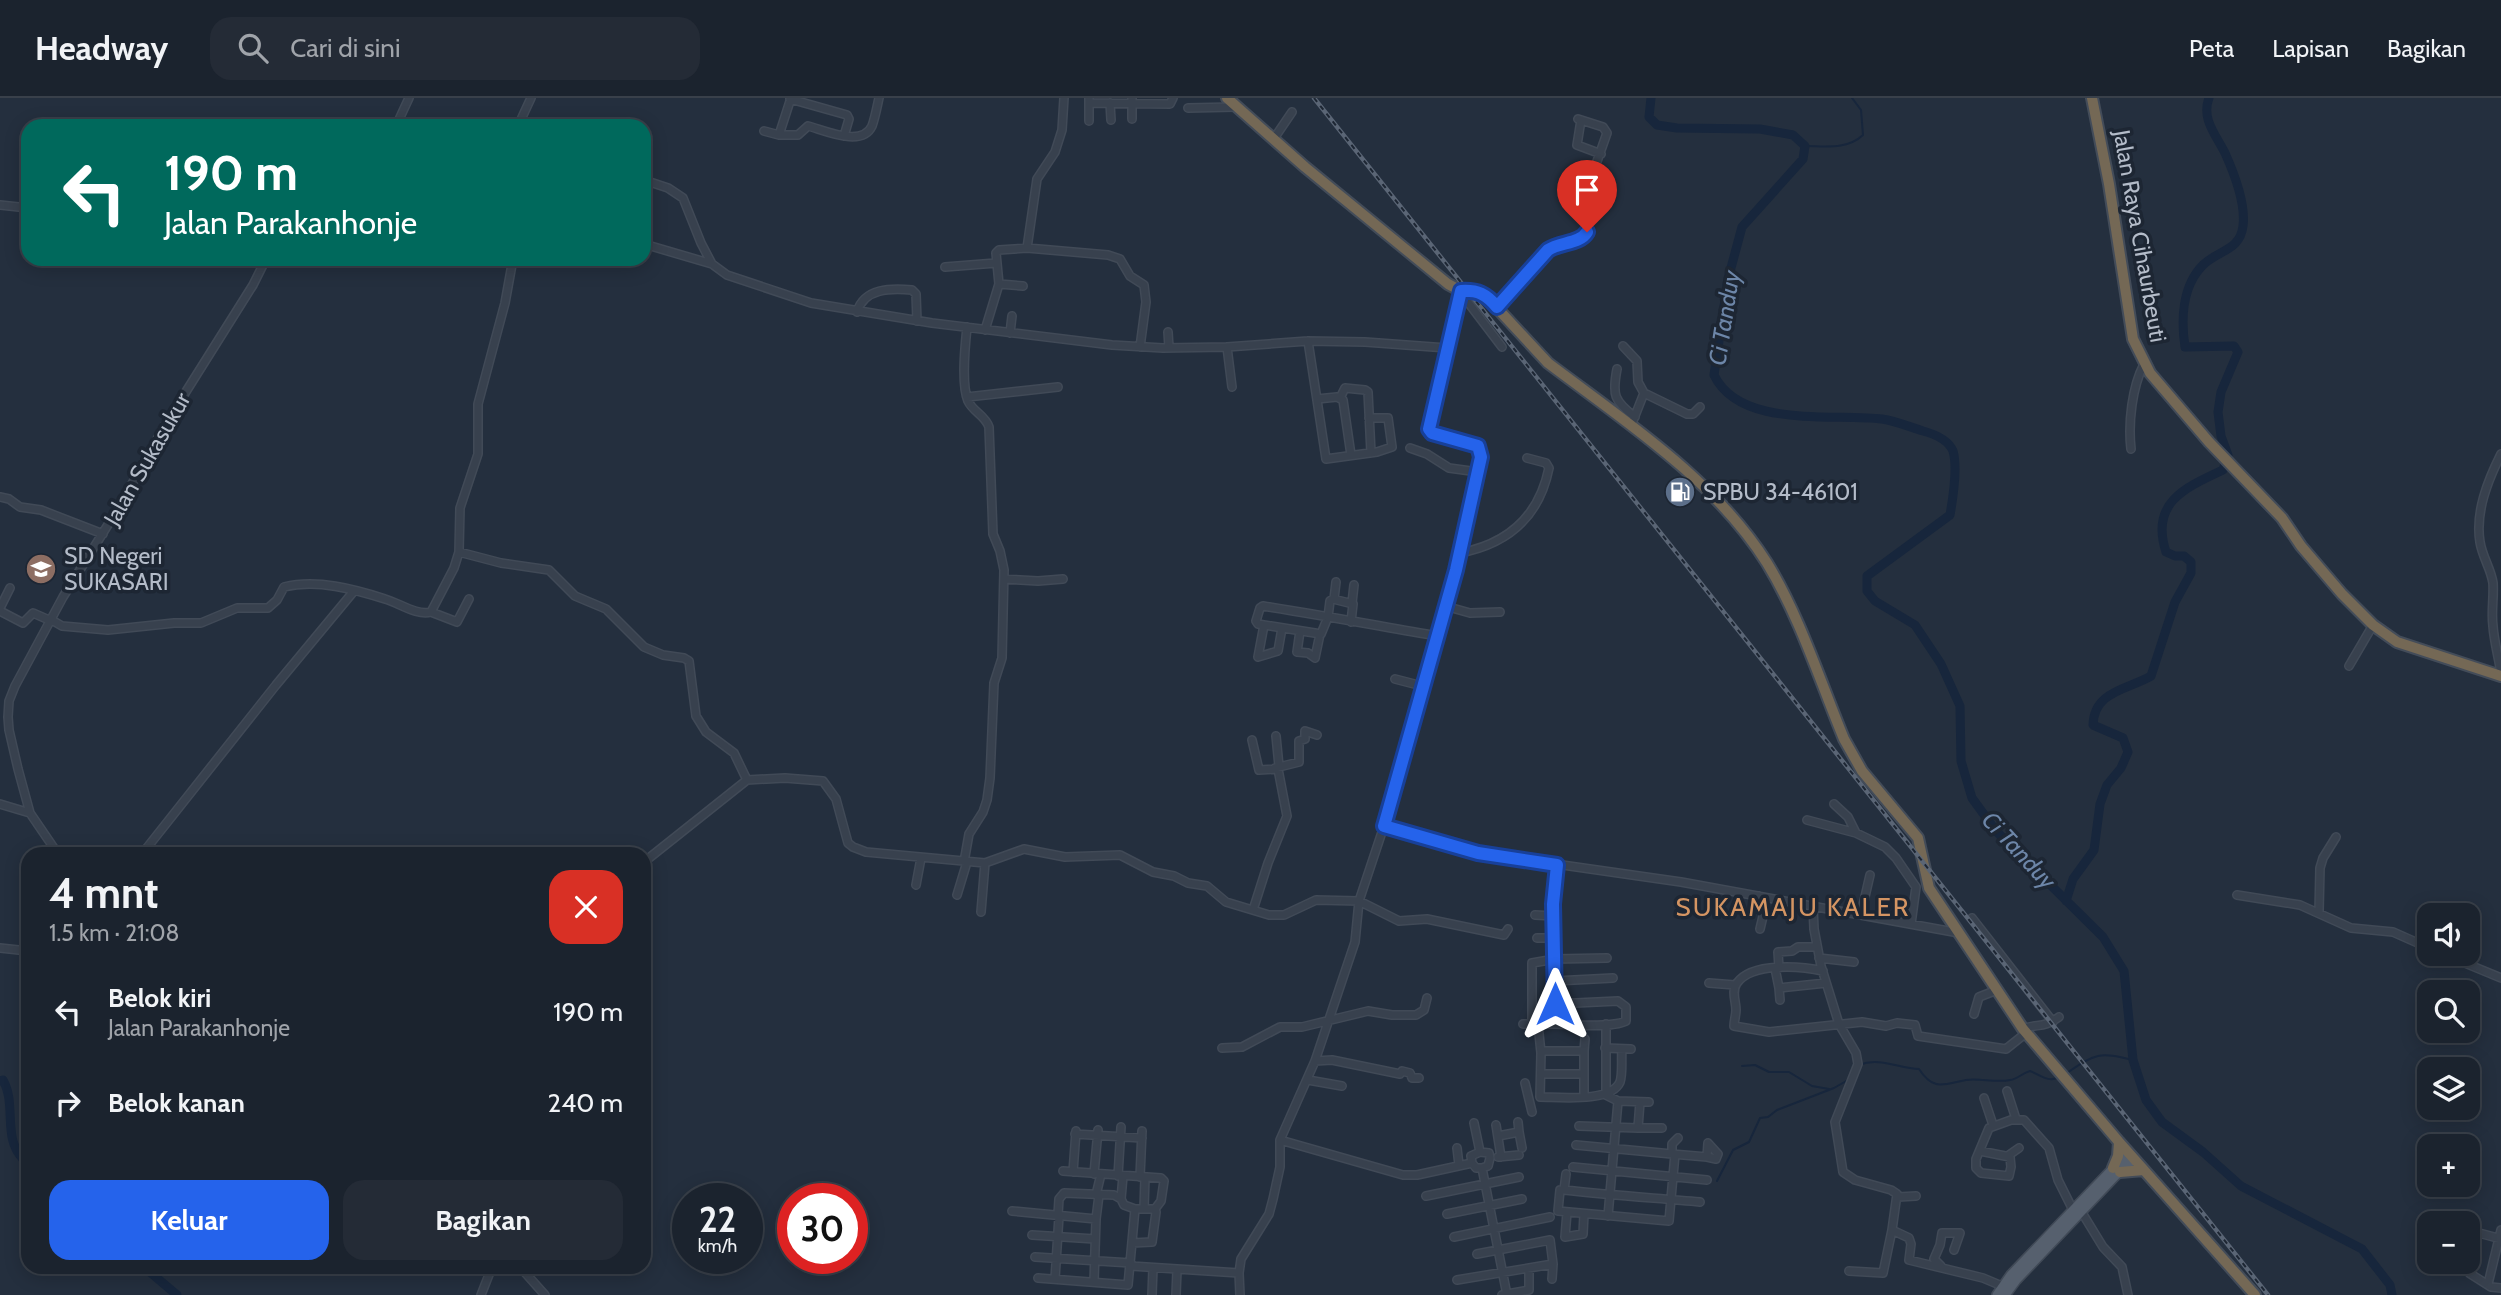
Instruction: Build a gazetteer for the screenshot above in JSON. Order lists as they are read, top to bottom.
{
  "streets": {
    "highway": ["Jalan Raya Cihaurbeuti"],
    "street": ["Jalan Sukasukur"]
  },
  "districts": ["SUKAMAJU KALER"],
  "water": ["Ci Tanduy"],
  "places": {
    "fuel station": ["SPBU 34-46101"],
    "school or university": ["SD Negeri SUKASARI"]
  },
  "page": {
    "header": "Headway",
    "search": "Cari di sini",
    "nav": ["Peta", "Lapisan", "Bagikan"],
    "turn": ["190 m", "Jalan Parakanhonje"],
    "heading": ["4 mnt", "1.5 km · 21:08"],
    "map_buttons": ["+", "−"],
    "list": [
      {
        "name": "Belok kiri",
        "note": "Jalan Parakanhonje",
        "value": "190 m"
      },
      {
        "name": "Belok kanan",
        "value": "240 m"
      }
    ],
    "buttons": ["Keluar", "Bagikan"],
    "speed": "22 km/h",
    "limit": "30"
  }
}
